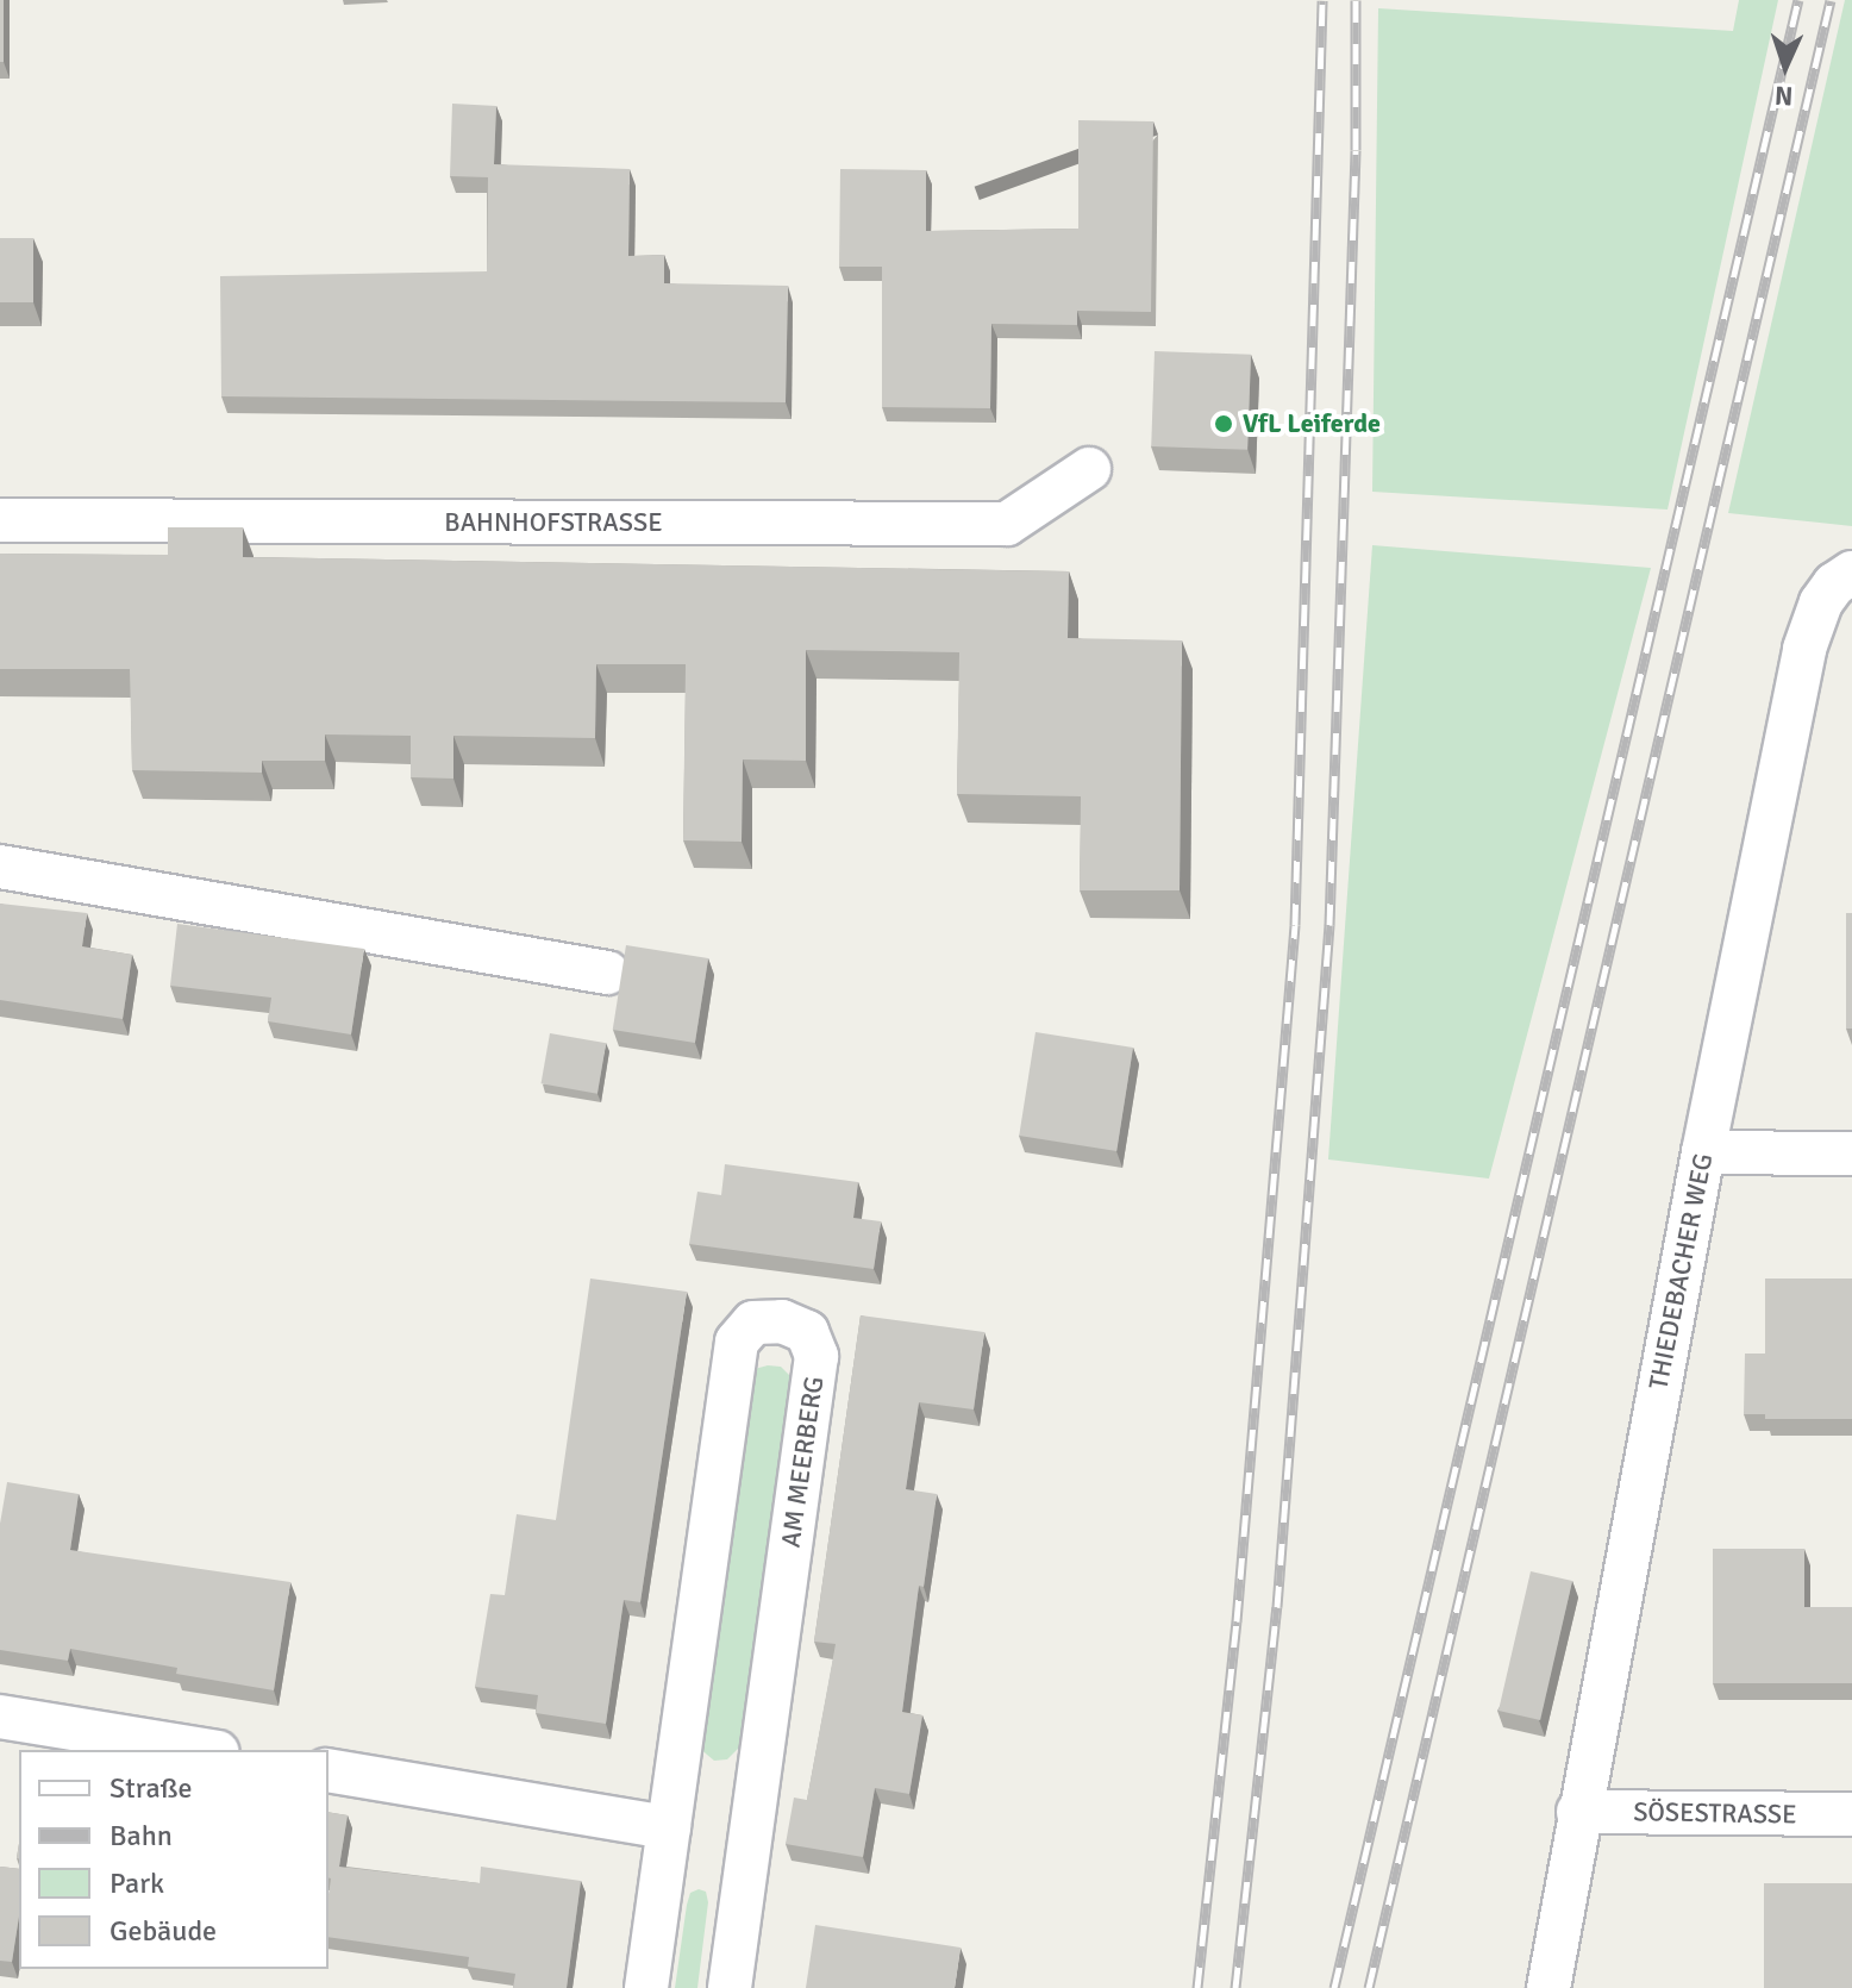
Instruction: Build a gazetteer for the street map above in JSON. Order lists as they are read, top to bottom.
{
  "streets": {
    "street": [
      "BAHNHOFSTRASSE",
      "THIEDEBACHER WEG",
      "AM MEERBERG",
      "SÖSESTRASSE"
    ]
  },
  "crossings": [
    ["THIEDEBACHER WEG", "SÖSESTRASSE"]
  ],
  "places": ["VfL Leiferde"],
  "legend": [
    "Straße",
    "Bahn",
    "Park",
    "Gebäude"
  ],
  "north": "bottom"
}
